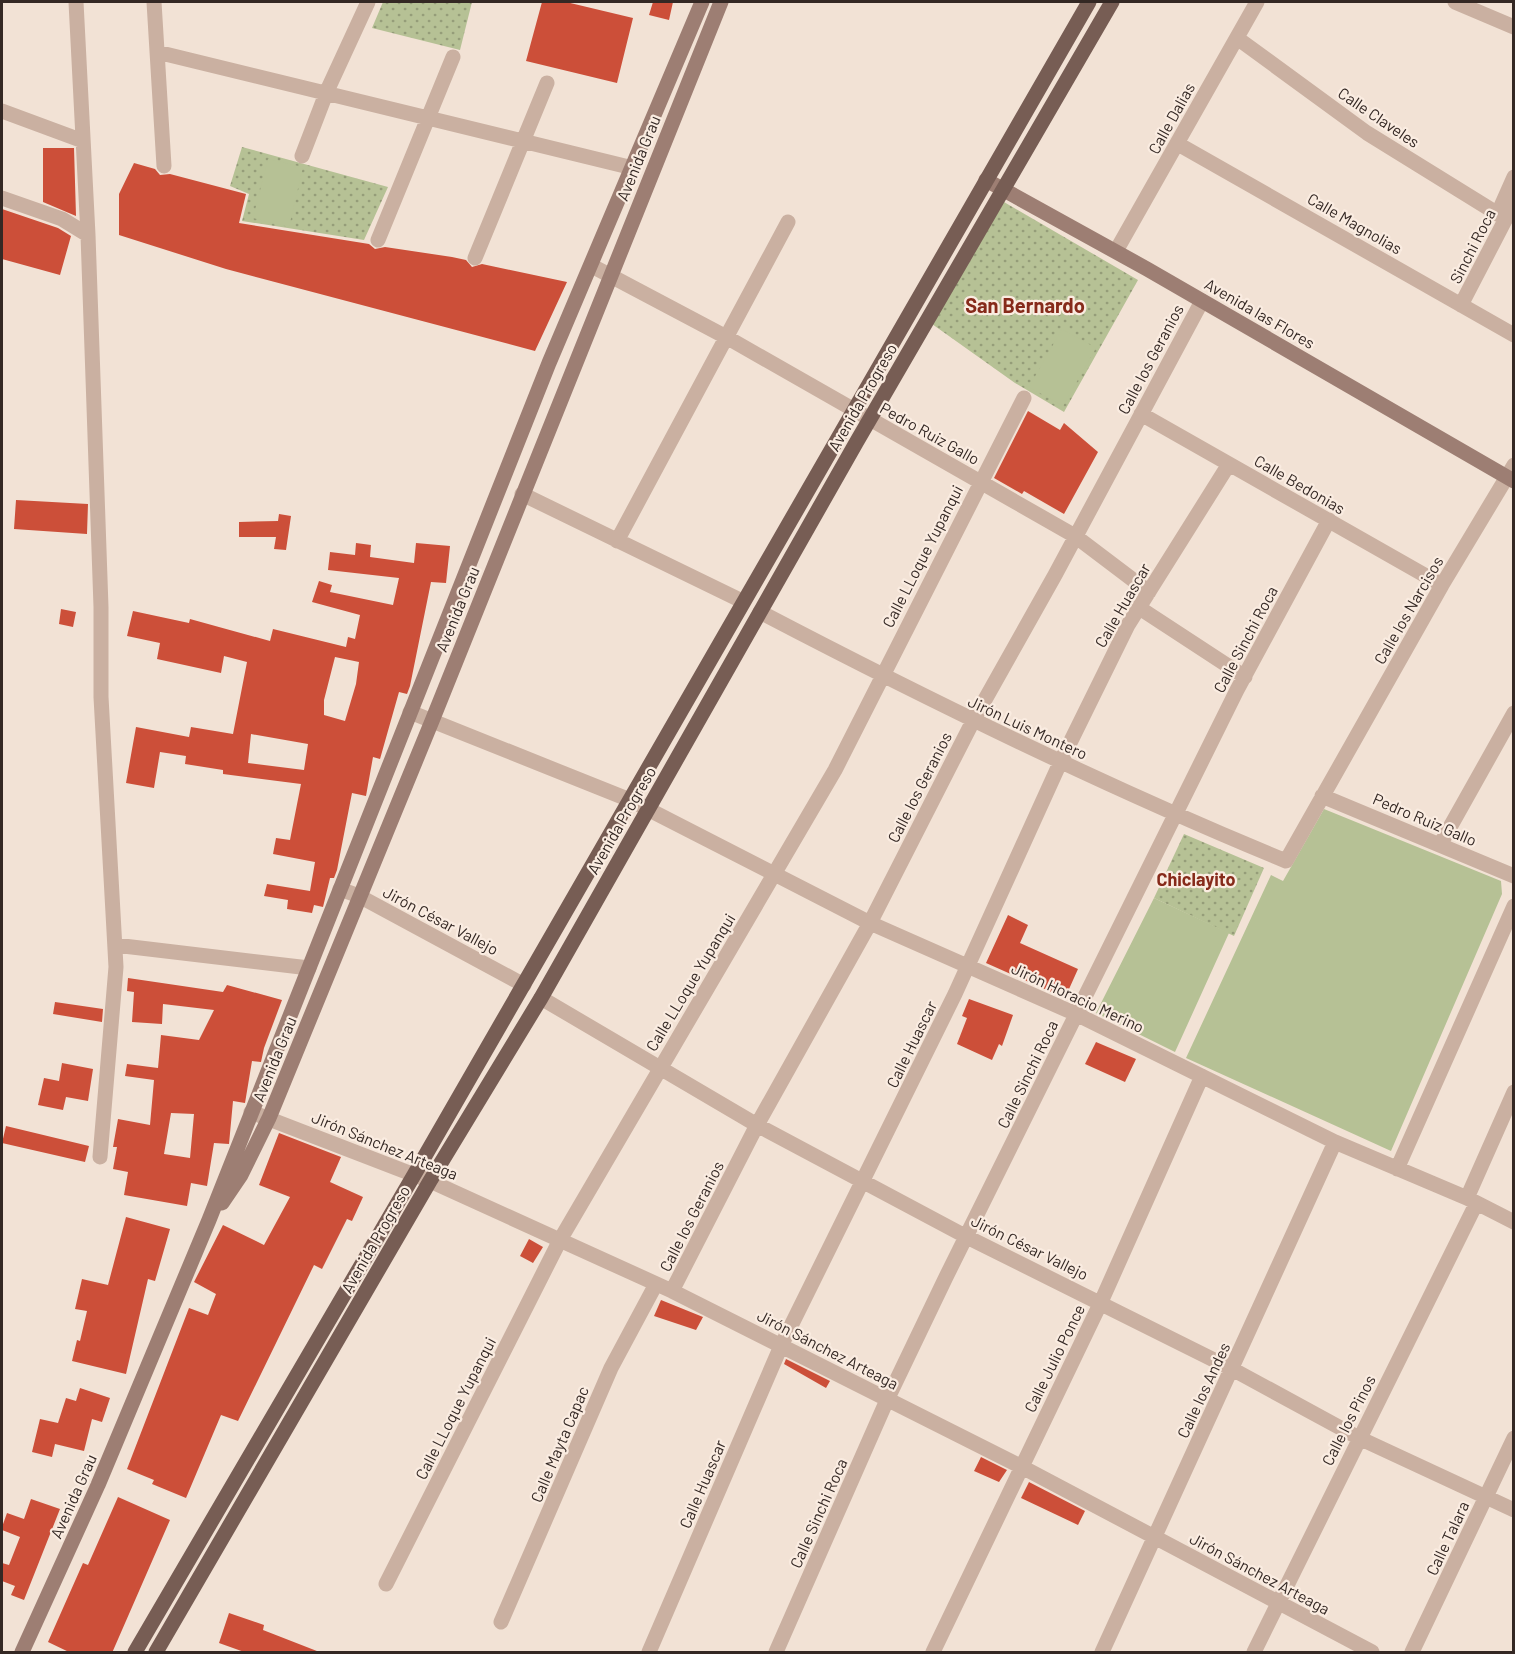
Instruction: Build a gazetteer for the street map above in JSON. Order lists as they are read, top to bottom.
{
  "streets": {
    "main road": ["Avenida Progreso"],
    "street": [
      "Calle Claveles",
      "Calle Dalias",
      "Avenida Grau",
      "Calle Magnolias",
      "Sinchi Roca",
      "Avenida las Flores",
      "Calle los Geranios",
      "Pedro Ruiz Gallo",
      "Calle Bedonias",
      "Calle LLoque Yupanqui",
      "Calle Huascar",
      "Calle los Narcisos",
      "Calle Sinchi Roca",
      "Jirón Luis Montero",
      "Jirón César Vallejo",
      "Jirón Horacio Merino",
      "Jirón Sánchez Arteaga",
      "Calle Julio Ponce",
      "Calle los Andes",
      "Calle los Pinos",
      "Calle Mayta Capac",
      "Calle Talara"
    ]
  },
  "crossings": [
    ["Calle Claveles", "Calle Dalias"],
    ["Calle Claveles", "Sinchi Roca"],
    ["Calle Dalias", "Calle Magnolias"],
    ["Calle Dalias", "Avenida las Flores"],
    ["Avenida Grau", "Pedro Ruiz Gallo"],
    ["Avenida Grau", "Jirón César Vallejo"],
    ["Avenida Grau", "Jirón Horacio Merino"],
    ["Avenida Grau", "Jirón Sánchez Arteaga"],
    ["Calle Magnolias", "Sinchi Roca"],
    ["Avenida las Flores", "Calle los Geranios"],
    ["Avenida las Flores", "Avenida Progreso"],
    ["Avenida las Flores", "Calle los Narcisos"],
    ["Calle los Geranios", "Pedro Ruiz Gallo"],
    ["Calle los Geranios", "Calle Bedonias"],
    ["Calle los Geranios", "Jirón Luis Montero"],
    ["Calle los Geranios", "Jirón César Vallejo"],
    ["Calle los Geranios", "Jirón Horacio Merino"],
    ["Calle los Geranios", "Jirón Sánchez Arteaga"],
    ["Avenida Progreso", "Pedro Ruiz Gallo"],
    ["Avenida Progreso", "Jirón Luis Montero"],
    ["Avenida Progreso", "Jirón César Vallejo"],
    ["Avenida Progreso", "Jirón Horacio Merino"],
    ["Avenida Progreso", "Jirón Sánchez Arteaga"],
    ["Pedro Ruiz Gallo", "Calle LLoque Yupanqui"],
    ["Pedro Ruiz Gallo", "Calle Huascar"],
    ["Pedro Ruiz Gallo", "Calle los Narcisos"],
    ["Pedro Ruiz Gallo", "Jirón Luis Montero"],
    ["Calle Bedonias", "Calle Huascar"],
    ["Calle Bedonias", "Calle los Narcisos"],
    ["Calle Bedonias", "Calle Sinchi Roca"],
    ["Calle LLoque Yupanqui", "Jirón Luis Montero"],
    ["Calle LLoque Yupanqui", "Jirón César Vallejo"],
    ["Calle LLoque Yupanqui", "Jirón Horacio Merino"],
    ["Calle LLoque Yupanqui", "Jirón Sánchez Arteaga"],
    ["Calle Huascar", "Jirón Luis Montero"],
    ["Calle Huascar", "Jirón César Vallejo"],
    ["Calle Huascar", "Jirón Horacio Merino"],
    ["Calle Huascar", "Jirón Sánchez Arteaga"],
    ["Calle los Narcisos", "Jirón Luis Montero"],
    ["Calle Sinchi Roca", "Jirón Luis Montero"],
    ["Calle Sinchi Roca", "Jirón César Vallejo"],
    ["Calle Sinchi Roca", "Jirón Horacio Merino"],
    ["Calle Sinchi Roca", "Jirón Sánchez Arteaga"],
    ["Jirón César Vallejo", "Calle Julio Ponce"],
    ["Jirón César Vallejo", "Calle los Andes"],
    ["Jirón César Vallejo", "Calle los Pinos"],
    ["Jirón César Vallejo", "Calle Talara"],
    ["Jirón Horacio Merino", "Calle Julio Ponce"],
    ["Jirón Horacio Merino", "Calle los Andes"],
    ["Jirón Horacio Merino", "Calle los Pinos"],
    ["Jirón Sánchez Arteaga", "Calle Julio Ponce"],
    ["Jirón Sánchez Arteaga", "Calle los Andes"],
    ["Jirón Sánchez Arteaga", "Calle los Pinos"],
    ["Jirón Sánchez Arteaga", "Calle Mayta Capac"]
  ],
  "districts": ["San Bernardo", "Chiclayito"]
}
